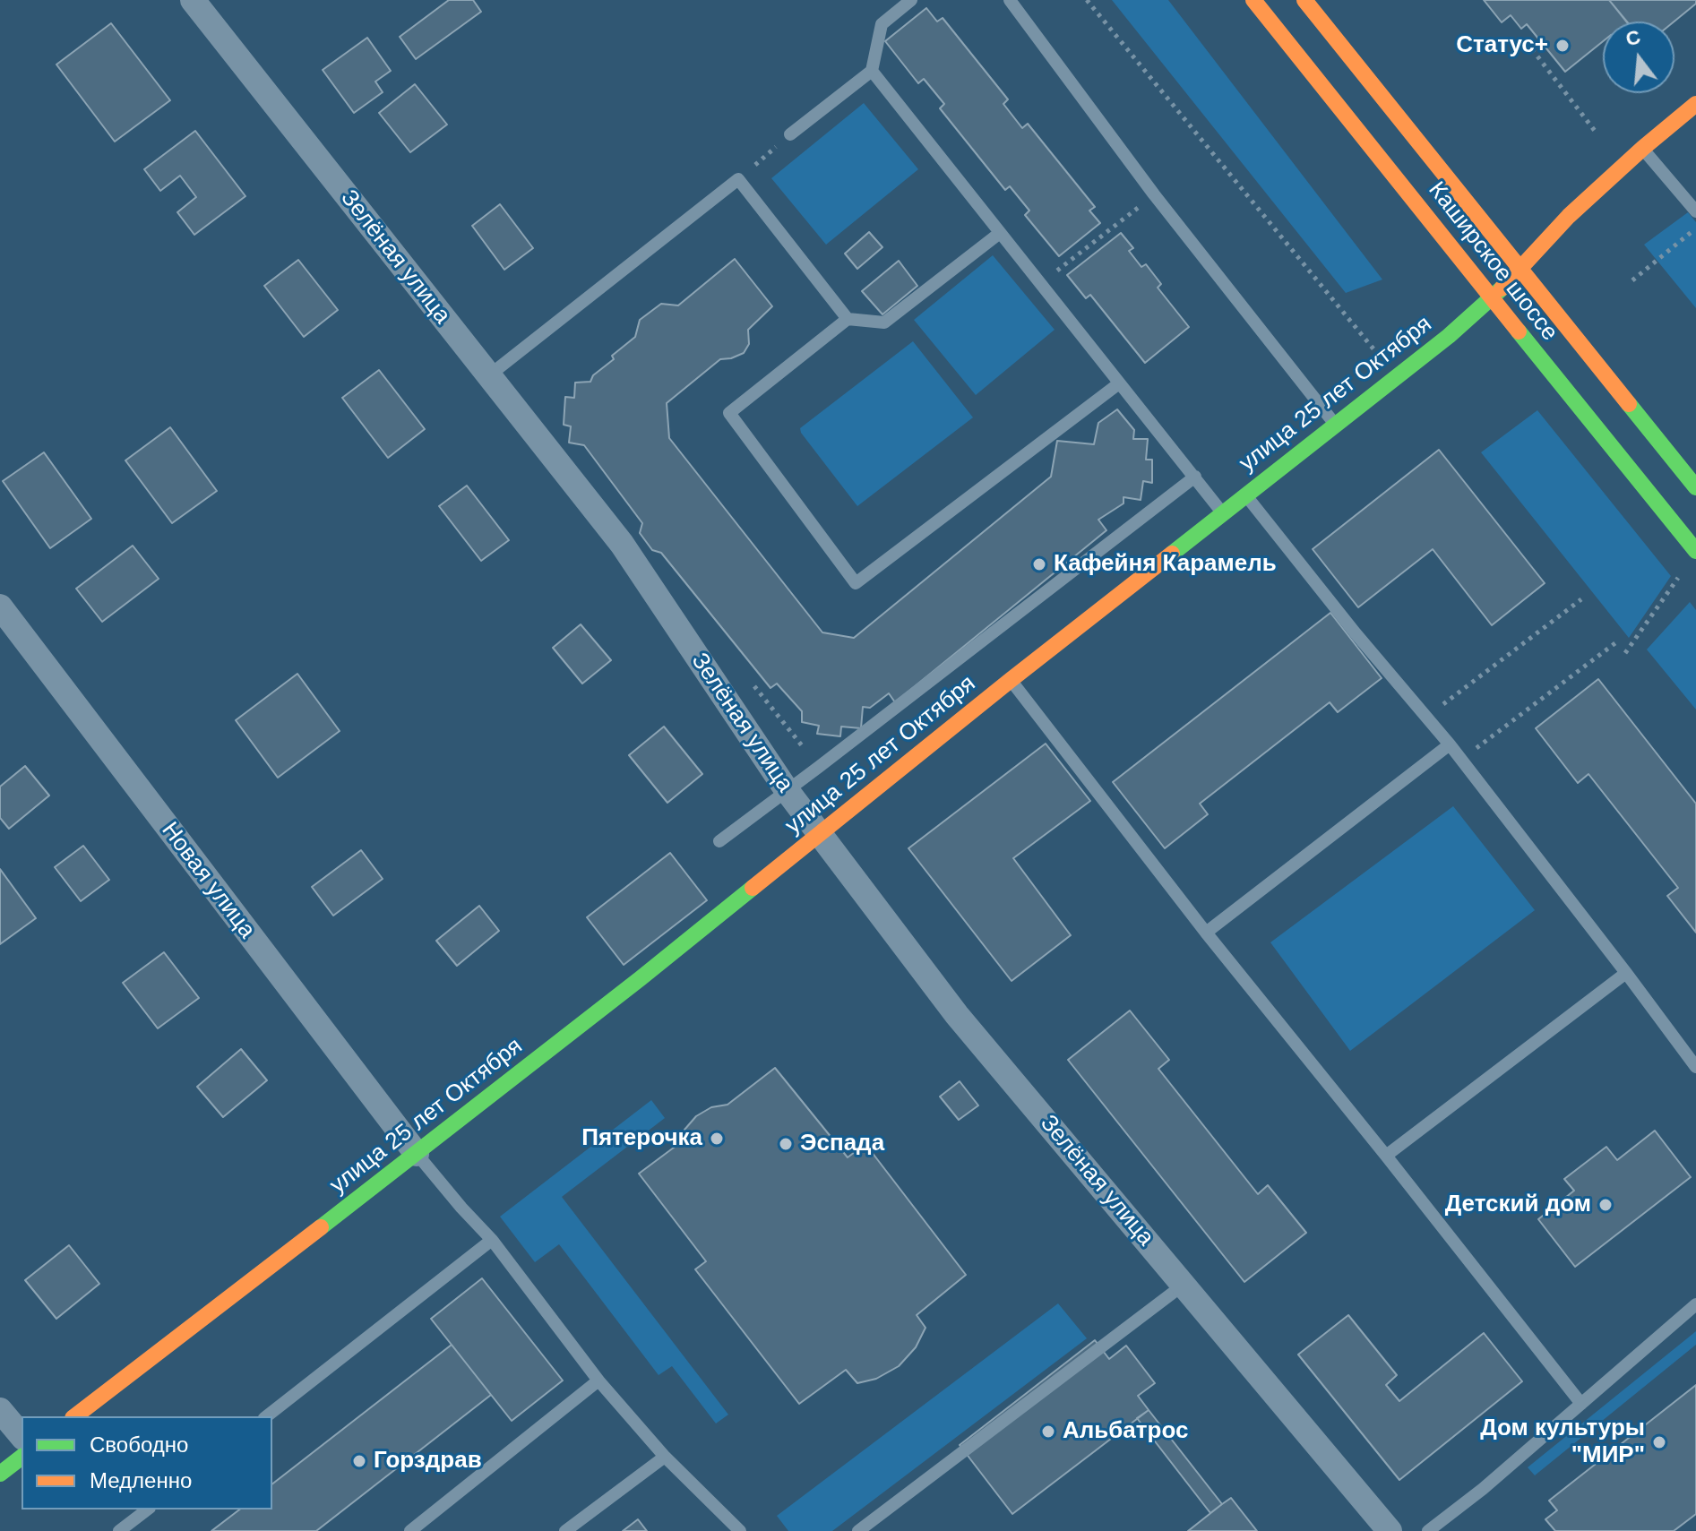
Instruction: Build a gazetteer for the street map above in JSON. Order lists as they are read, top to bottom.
{
  "streets": {
    "street": [
      "Зелёная улица",
      "Каширское шоссе",
      "улица 25 лет Октября",
      "Новая улица"
    ]
  },
  "crossings": [
    ["Зелёная улица", "улица 25 лет Октября"],
    ["Каширское шоссе", "улица 25 лет Октября"],
    ["улица 25 лет Октября", "Новая улица"]
  ],
  "places": [
    "Статус+",
    "Кафейня Карамель",
    "Пятерочка",
    "Эспада",
    "Детский дом",
    "Альбатрос",
    "Дом культуры \"МИР\"",
    "Горздрав"
  ],
  "legend": ["Свободно", "Медленно"],
  "north": "top"
}
